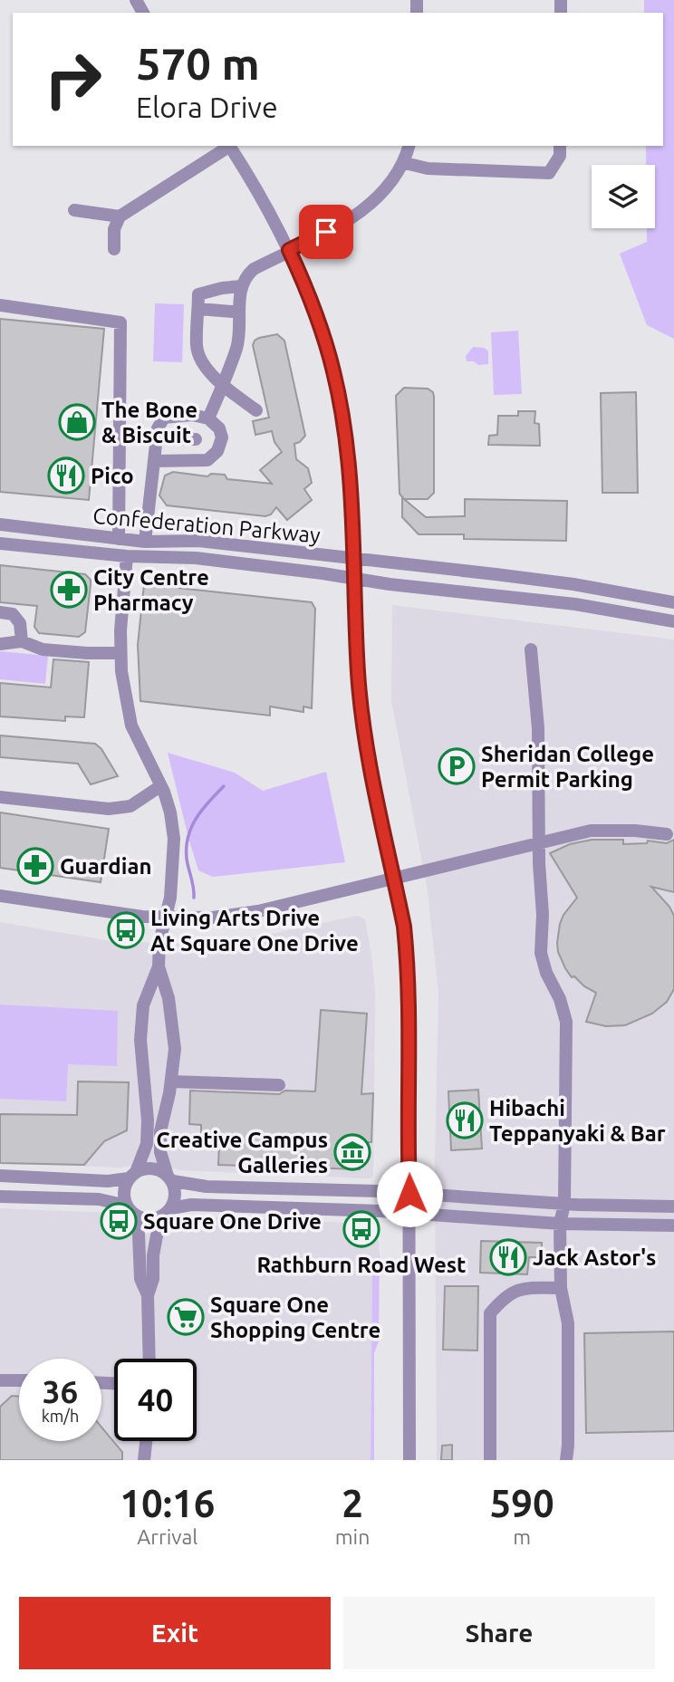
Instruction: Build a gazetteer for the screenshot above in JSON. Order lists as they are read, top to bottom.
{
  "streets": {
    "street": ["Confederation Parkway"]
  },
  "places": {
    "shop": ["The Bone & Biscuit"],
    "restaurant": ["Pico", "Hibachi Teppanyaki & Bar", "Jack Astor's"],
    "pharmacy": ["City Centre Pharmacy", "Guardian"],
    "parking": ["Sheridan College Permit Parking"],
    "bus stop": ["Living Arts Drive At Square One Drive", "Square One Drive", "Rathburn Road West"],
    "museum": ["Creative Campus Galleries"],
    "supermarket": ["Square One Shopping Centre"]
  },
  "page": {
    "turn": ["570 m", "Elora Drive"],
    "speed": "36 km/h",
    "limit": "40",
    "eta": [
      "10:16",
      "Arrival",
      "2",
      "min",
      "590",
      "m"
    ],
    "buttons": ["Exit", "Share"]
  }
}
